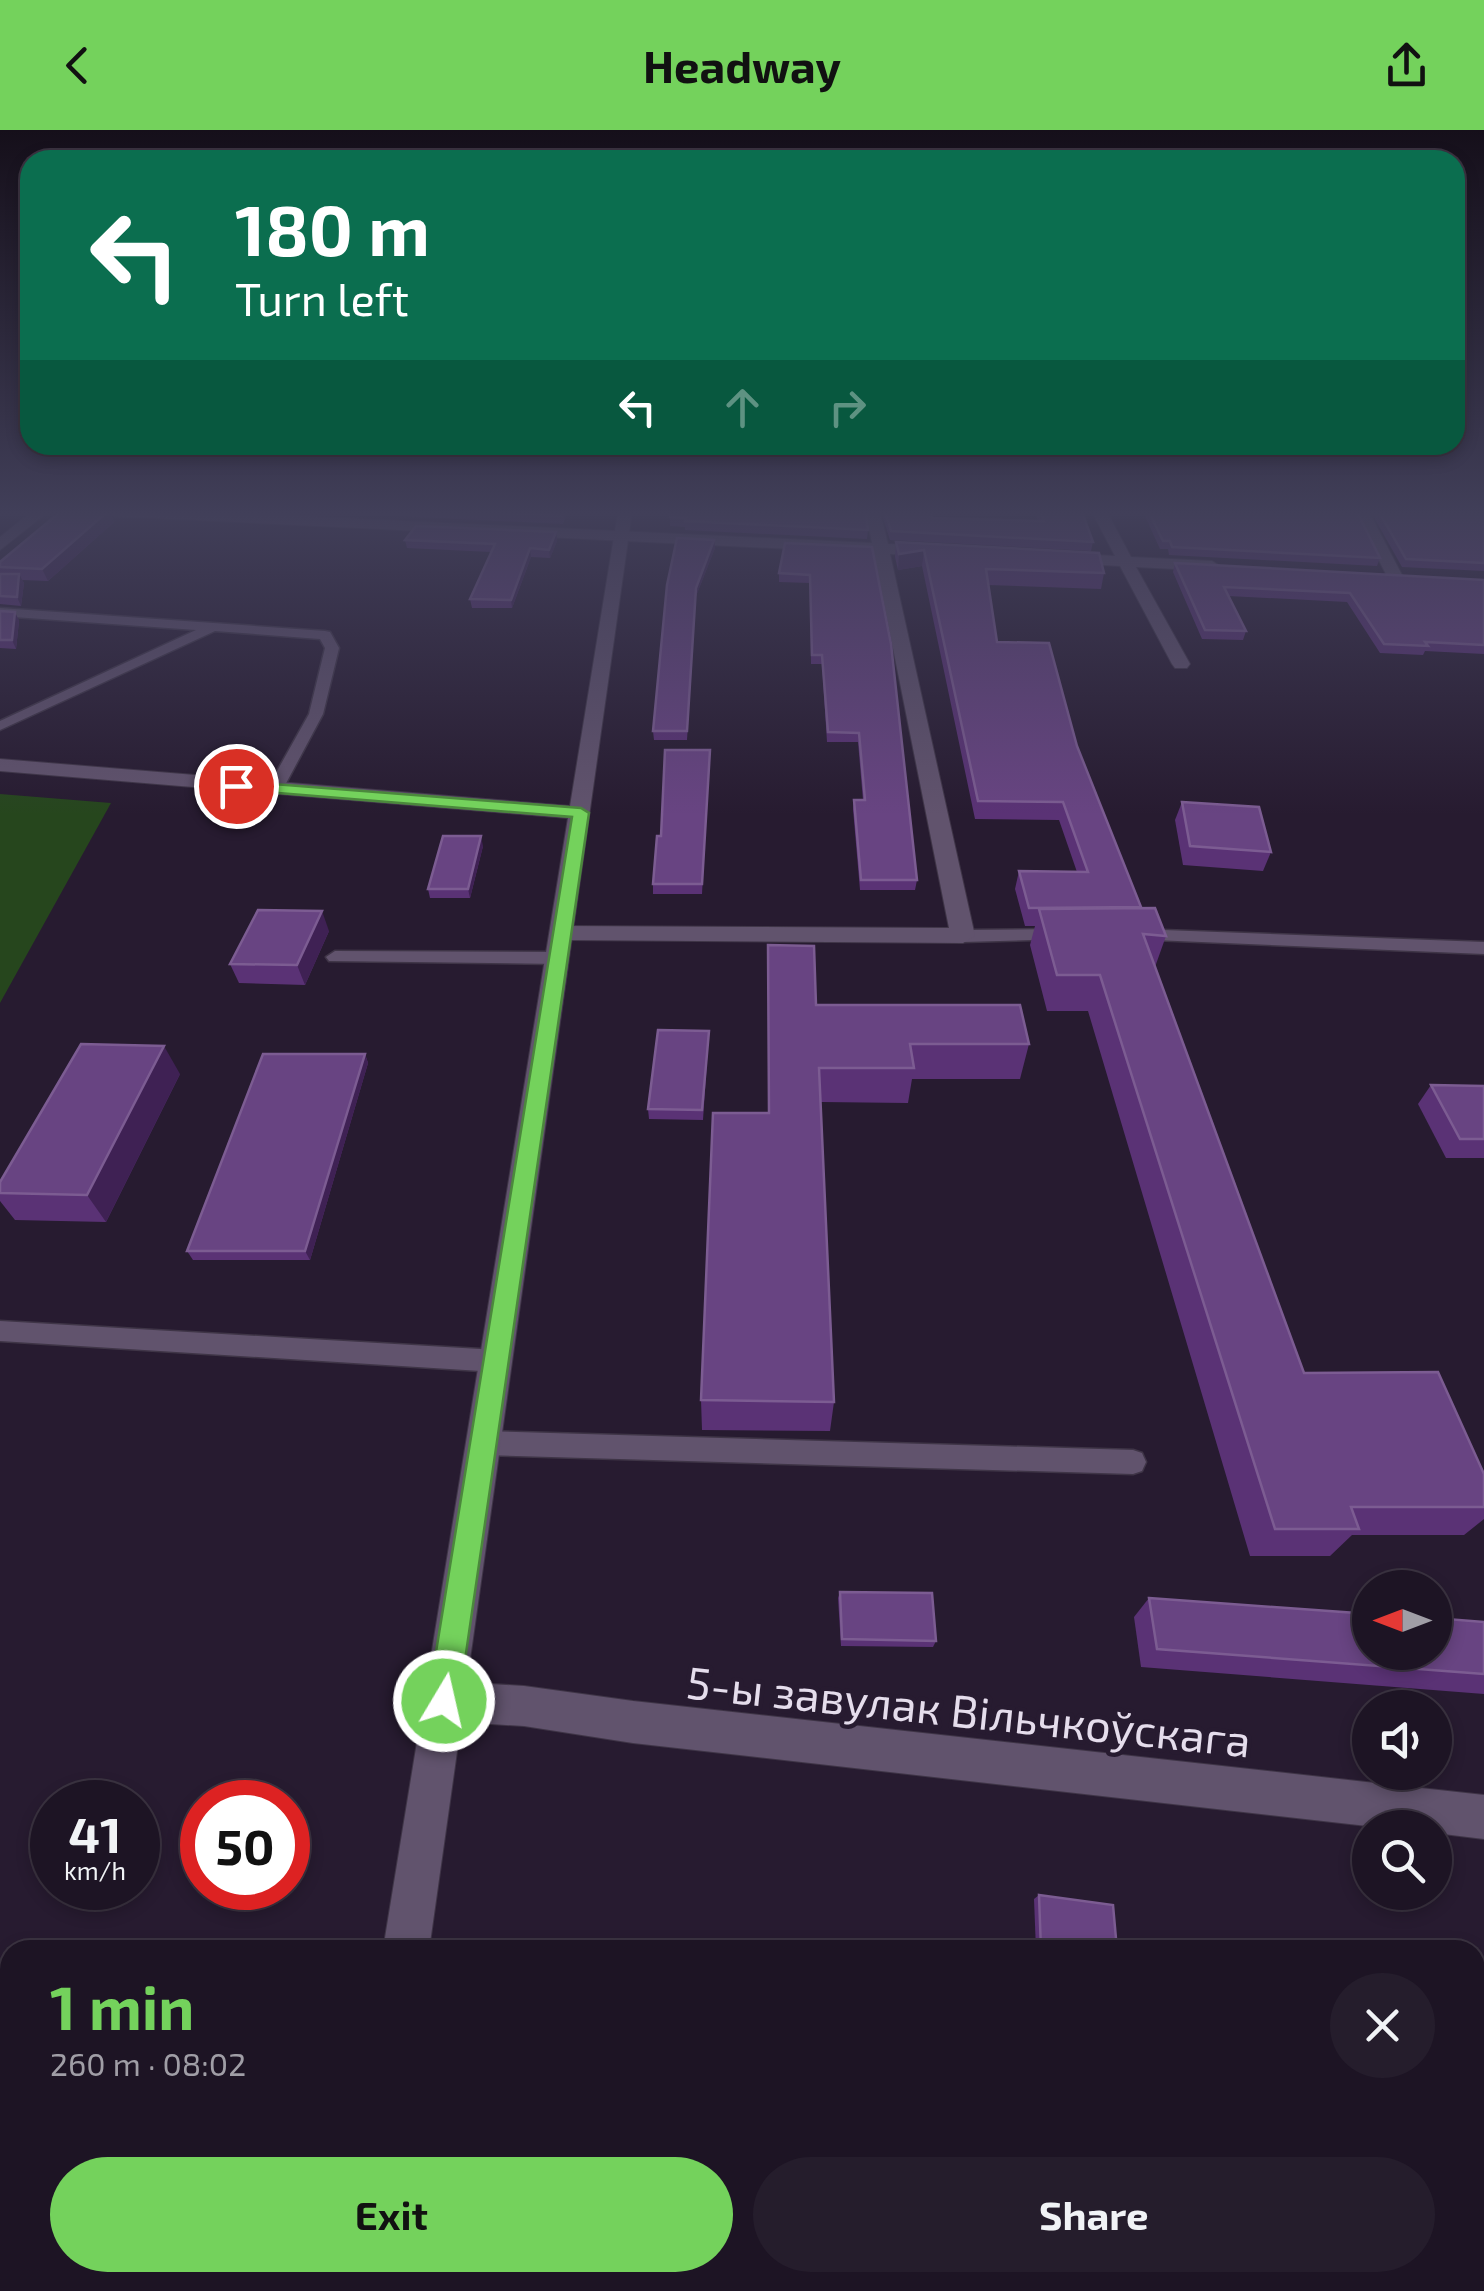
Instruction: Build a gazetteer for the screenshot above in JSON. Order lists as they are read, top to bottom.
{
  "streets": {
    "street": ["5-ы завулак Вільчкоўскага"]
  },
  "north": "left",
  "page": {
    "header": "Headway",
    "turn": ["180 m", "Turn left"],
    "speed": "41 km/h",
    "limit": "50",
    "heading": ["1 min", "260 m · 08:02"],
    "buttons": ["Exit", "Share"]
  }
}
